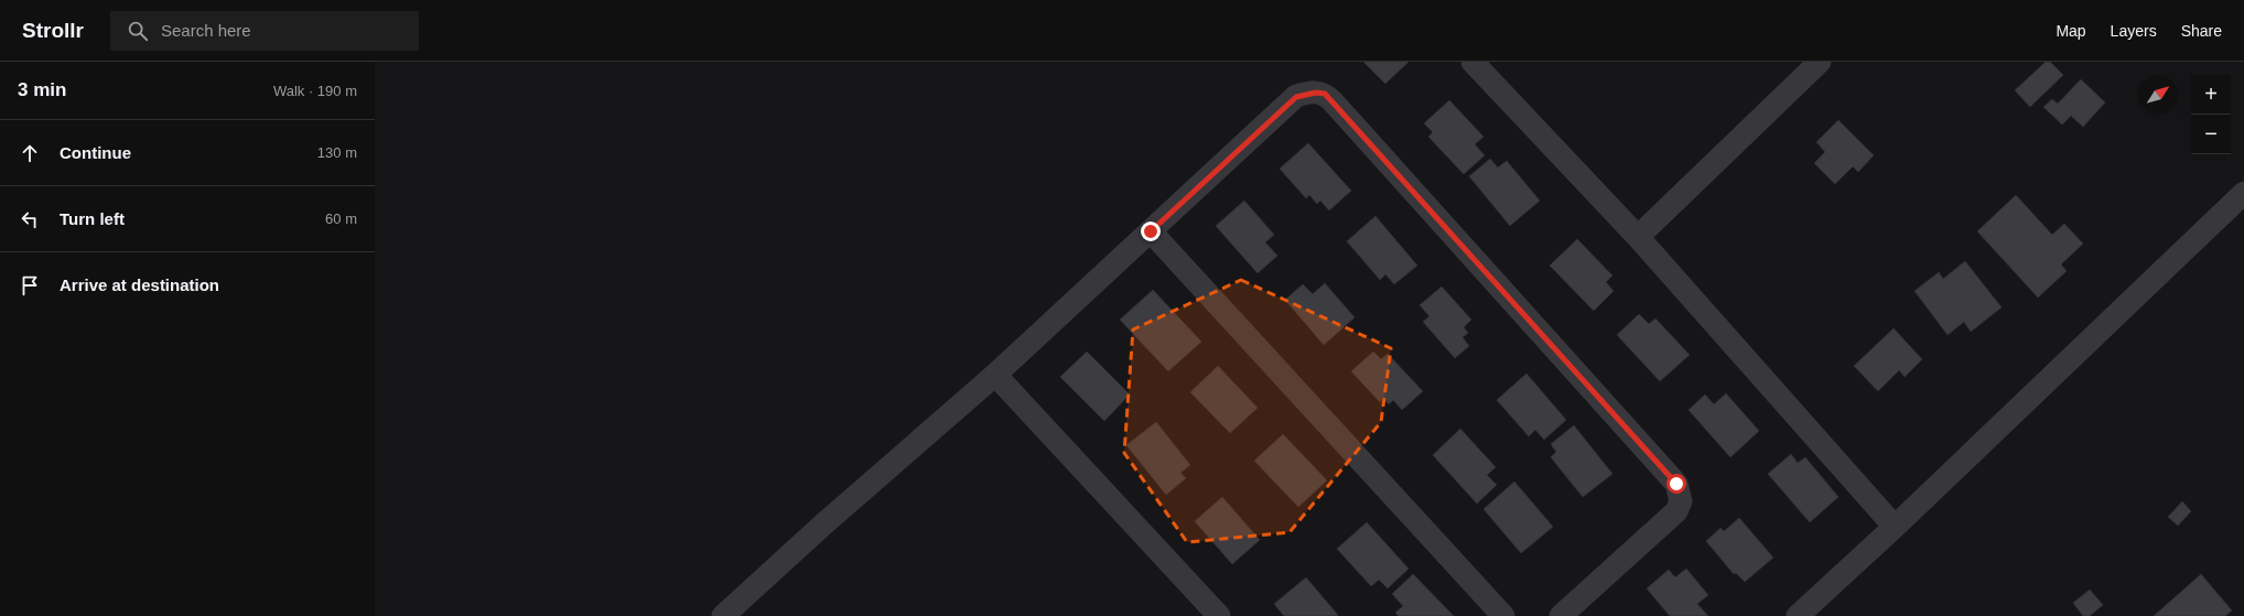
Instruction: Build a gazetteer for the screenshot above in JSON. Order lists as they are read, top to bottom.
{
  "north": "top right",
  "page": {
    "header": "Strollr",
    "search": "Search here",
    "nav": ["Map", "Layers", "Share"],
    "heading": ["3 min", "Walk · 190 m"],
    "map_buttons": ["+", "−"],
    "list": [
      ["Continue", "130 m"],
      ["Turn left", "60 m"],
      "Arrive at destination"
    ]
  }
}
